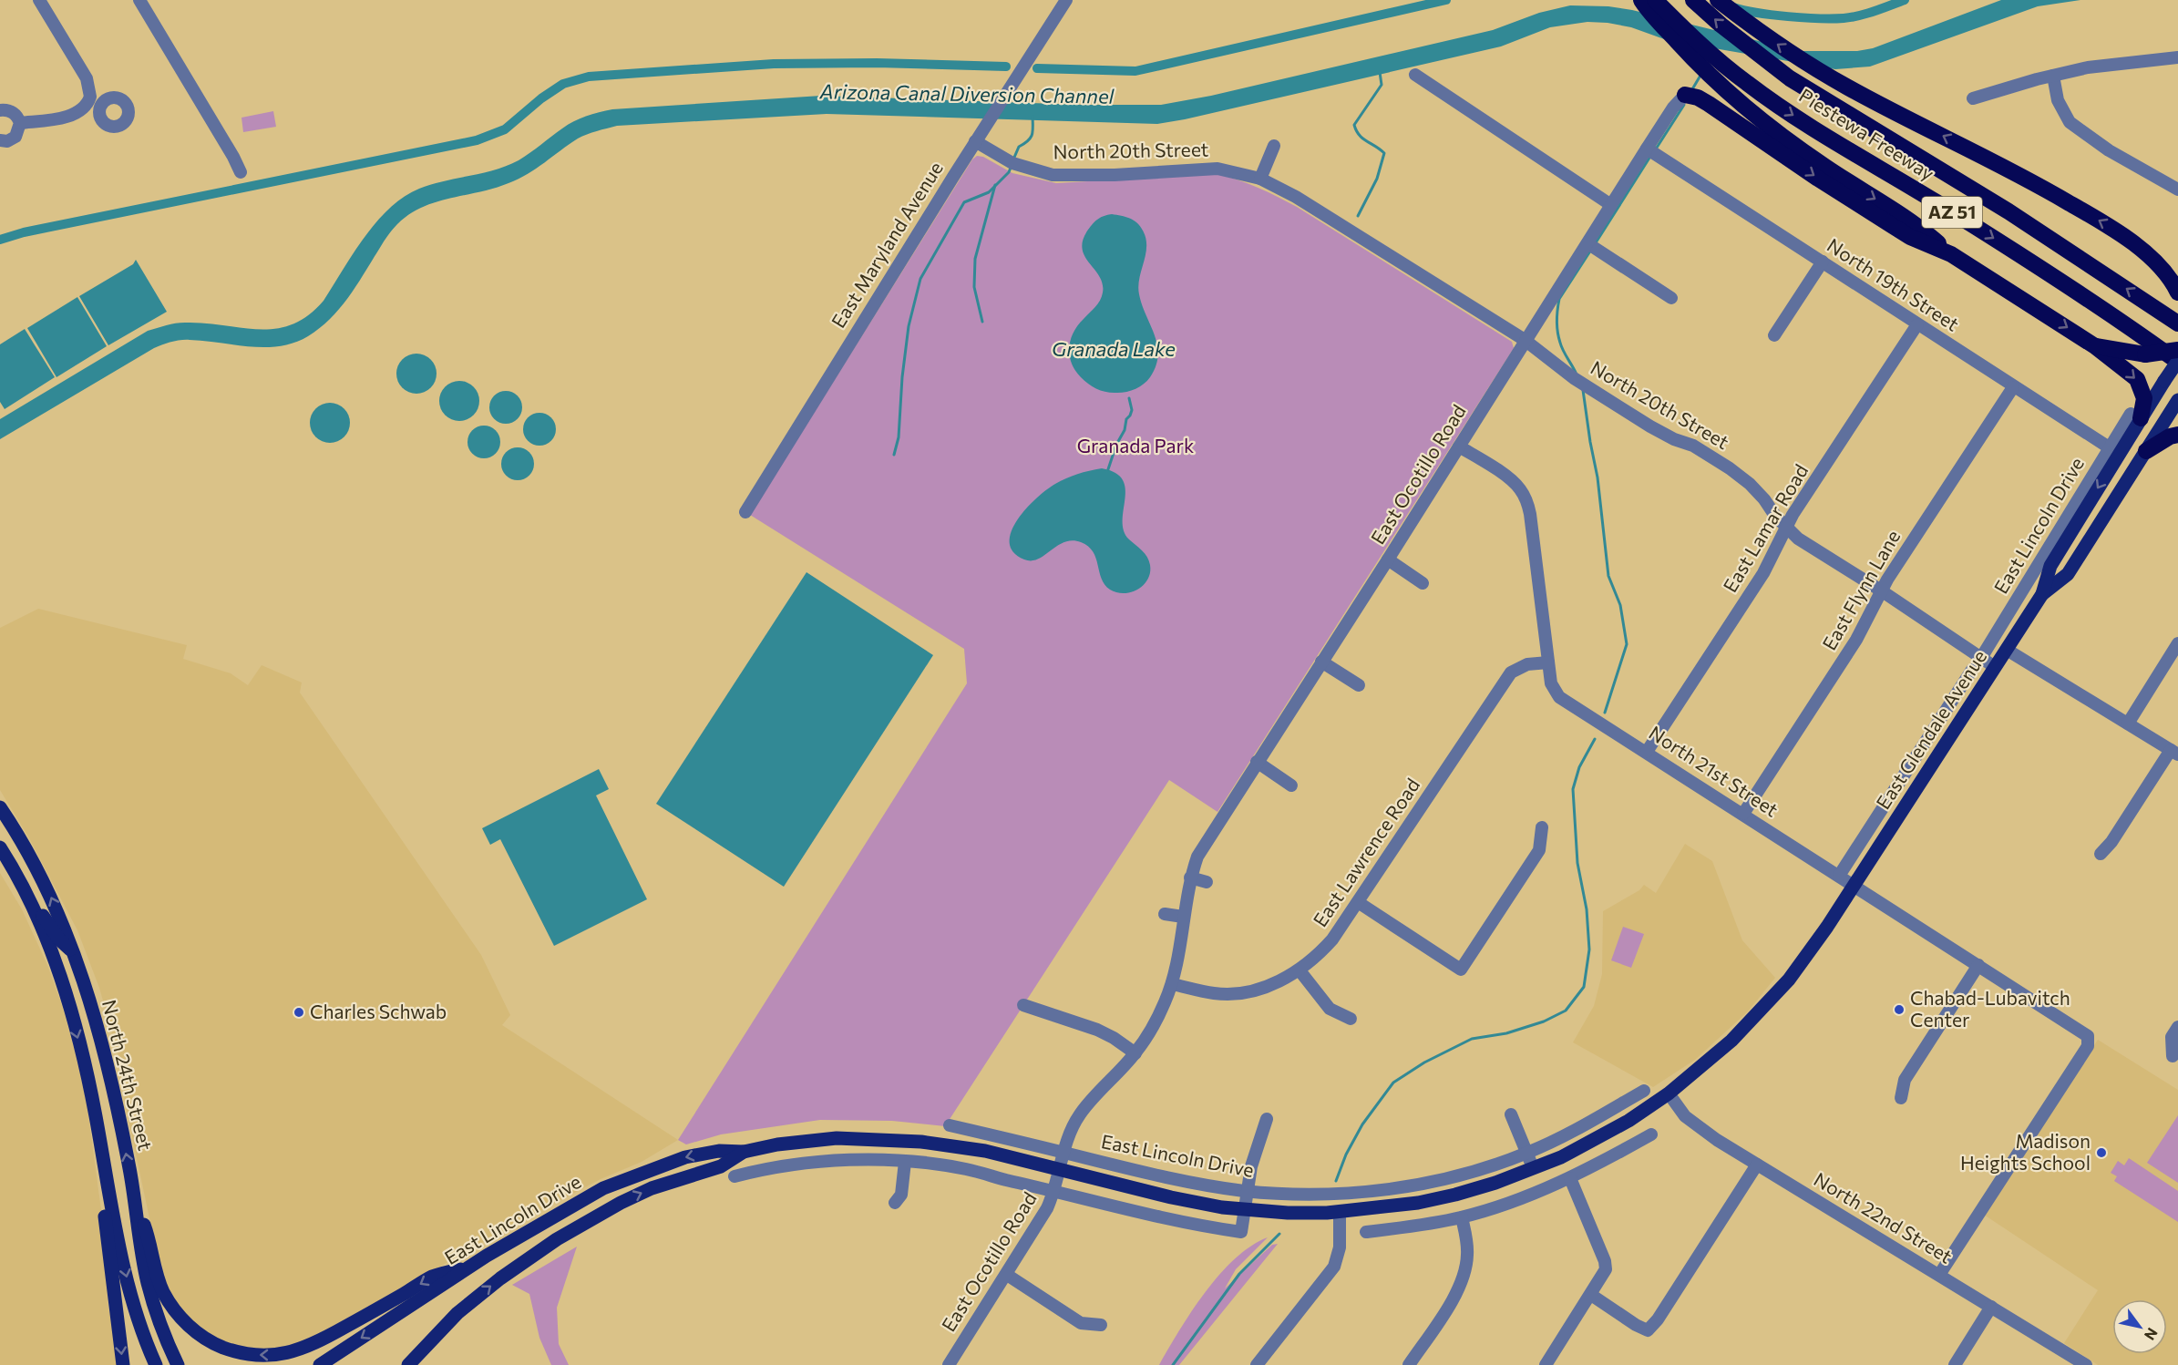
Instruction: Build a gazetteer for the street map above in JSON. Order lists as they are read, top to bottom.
{
  "streets": {
    "highway": ["Piestewa Freeway", "AZ 51"],
    "main road": ["East Lincoln Drive", "East Glendale Avenue", "North 24th Street"],
    "street": [
      "North 20th Street",
      "East Maryland Avenue",
      "North 19th Street",
      "East Ocotillo Road",
      "East Lamar Road",
      "East Flynn Lane",
      "North 21st Street",
      "East Lawrence Road",
      "North 22nd Street"
    ]
  },
  "crossings": [
    ["Piestewa Freeway", "East Glendale Avenue"],
    ["North 20th Street", "East Maryland Avenue"],
    ["North 20th Street", "East Ocotillo Road"],
    ["North 20th Street", "East Lincoln Drive"],
    ["North 20th Street", "East Lamar Road"],
    ["North 20th Street", "East Flynn Lane"],
    ["North 20th Street", "East Glendale Avenue"],
    ["North 19th Street", "East Ocotillo Road"],
    ["North 19th Street", "East Lincoln Drive"],
    ["North 19th Street", "East Lamar Road"],
    ["North 19th Street", "East Flynn Lane"],
    ["North 19th Street", "East Glendale Avenue"],
    ["East Ocotillo Road", "East Lincoln Drive"],
    ["East Ocotillo Road", "North 21st Street"],
    ["East Ocotillo Road", "East Lawrence Road"],
    ["East Lincoln Drive", "East Glendale Avenue"],
    ["East Lincoln Drive", "North 21st Street"],
    ["East Lincoln Drive", "North 22nd Street"],
    ["East Lamar Road", "North 21st Street"],
    ["East Flynn Lane", "North 21st Street"],
    ["East Glendale Avenue", "North 21st Street"],
    ["North 21st Street", "East Lawrence Road"],
    ["North 21st Street", "North 22nd Street"]
  ],
  "water": ["Arizona Canal Diversion Channel", "Granada Lake"],
  "parks": ["Granada Park"],
  "places": ["Chabad-Lubavitch Center", "Charles Schwab", "Madison Heights School"],
  "north": "bottom right"
}
